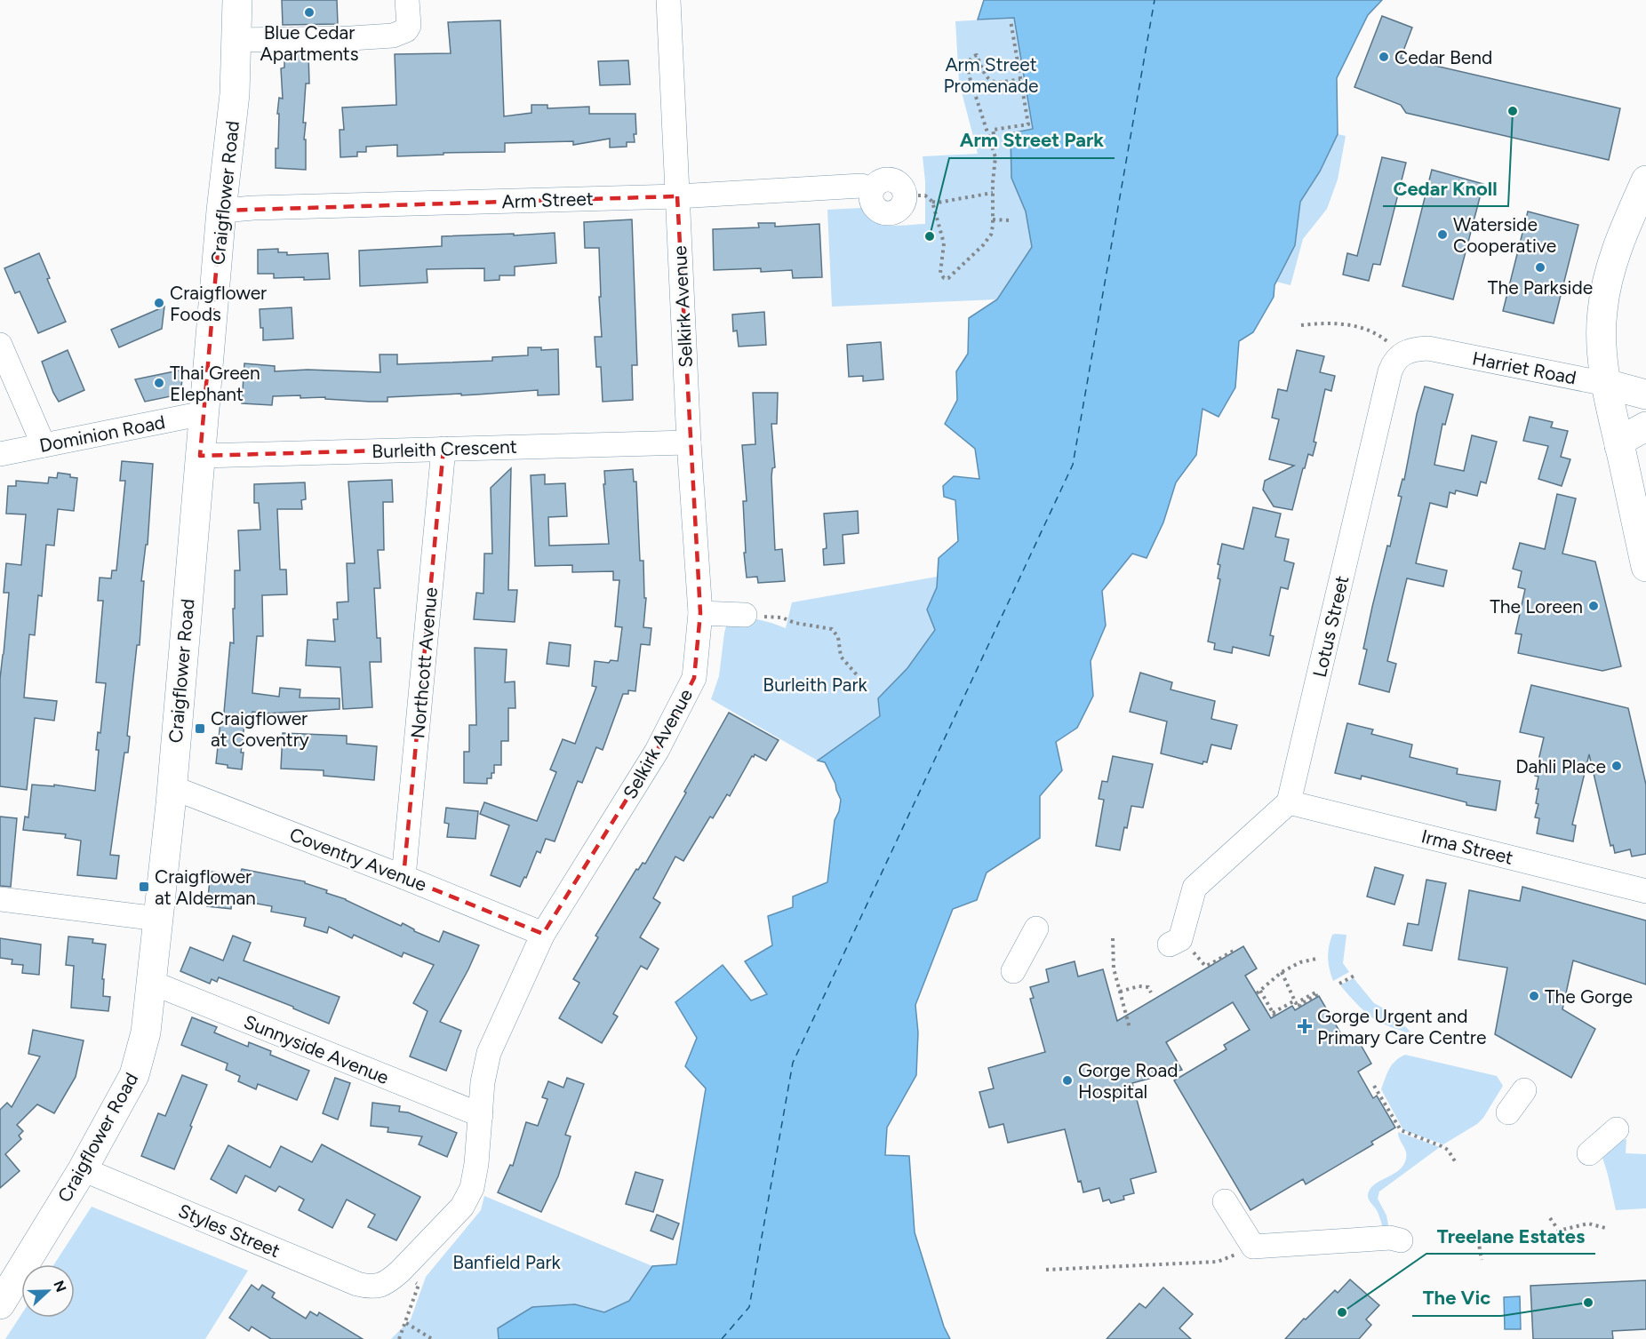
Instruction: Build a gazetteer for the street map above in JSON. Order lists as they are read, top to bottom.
{
  "streets": {
    "main road": ["Craigflower Road", "Harriet Road"],
    "street": [
      "Arm Street",
      "Selkirk Avenue",
      "Dominion Road",
      "Burleith Crescent",
      "Lotus Street",
      "Northcott Avenue",
      "Irma Street",
      "Coventry Avenue",
      "Sunnyside Avenue",
      "Styles Street"
    ]
  },
  "crossings": [
    ["Craigflower Road", "Arm Street"],
    ["Craigflower Road", "Dominion Road"],
    ["Craigflower Road", "Burleith Crescent"],
    ["Craigflower Road", "Coventry Avenue"],
    ["Craigflower Road", "Sunnyside Avenue"],
    ["Craigflower Road", "Styles Street"],
    ["Arm Street", "Selkirk Avenue"],
    ["Selkirk Avenue", "Burleith Crescent"],
    ["Selkirk Avenue", "Coventry Avenue"],
    ["Selkirk Avenue", "Sunnyside Avenue"],
    ["Selkirk Avenue", "Styles Street"],
    ["Harriet Road", "Lotus Street"],
    ["Burleith Crescent", "Northcott Avenue"],
    ["Lotus Street", "Irma Street"],
    ["Northcott Avenue", "Coventry Avenue"]
  ],
  "parks": ["Arm Street Promenade", "Burleith Park", "Banfield Park"],
  "places": {
    "other": [
      "Blue Cedar Apartments",
      "Cedar Bend",
      "Cedar Knoll",
      "Waterside Cooperative",
      "Arm Street Park",
      "The Parkside",
      "Craigflower Foods",
      "Thai Green Elephant",
      "The Loreen",
      "Dahli Place",
      "The Gorge",
      "Gorge Road Hospital",
      "The Vic",
      "Treelane Estates"
    ],
    "transit": ["Craigflower at Coventry", "Craigflower at Alderman"],
    "health": ["Gorge Urgent and Primary Care Centre"]
  },
  "north": "right"
}
